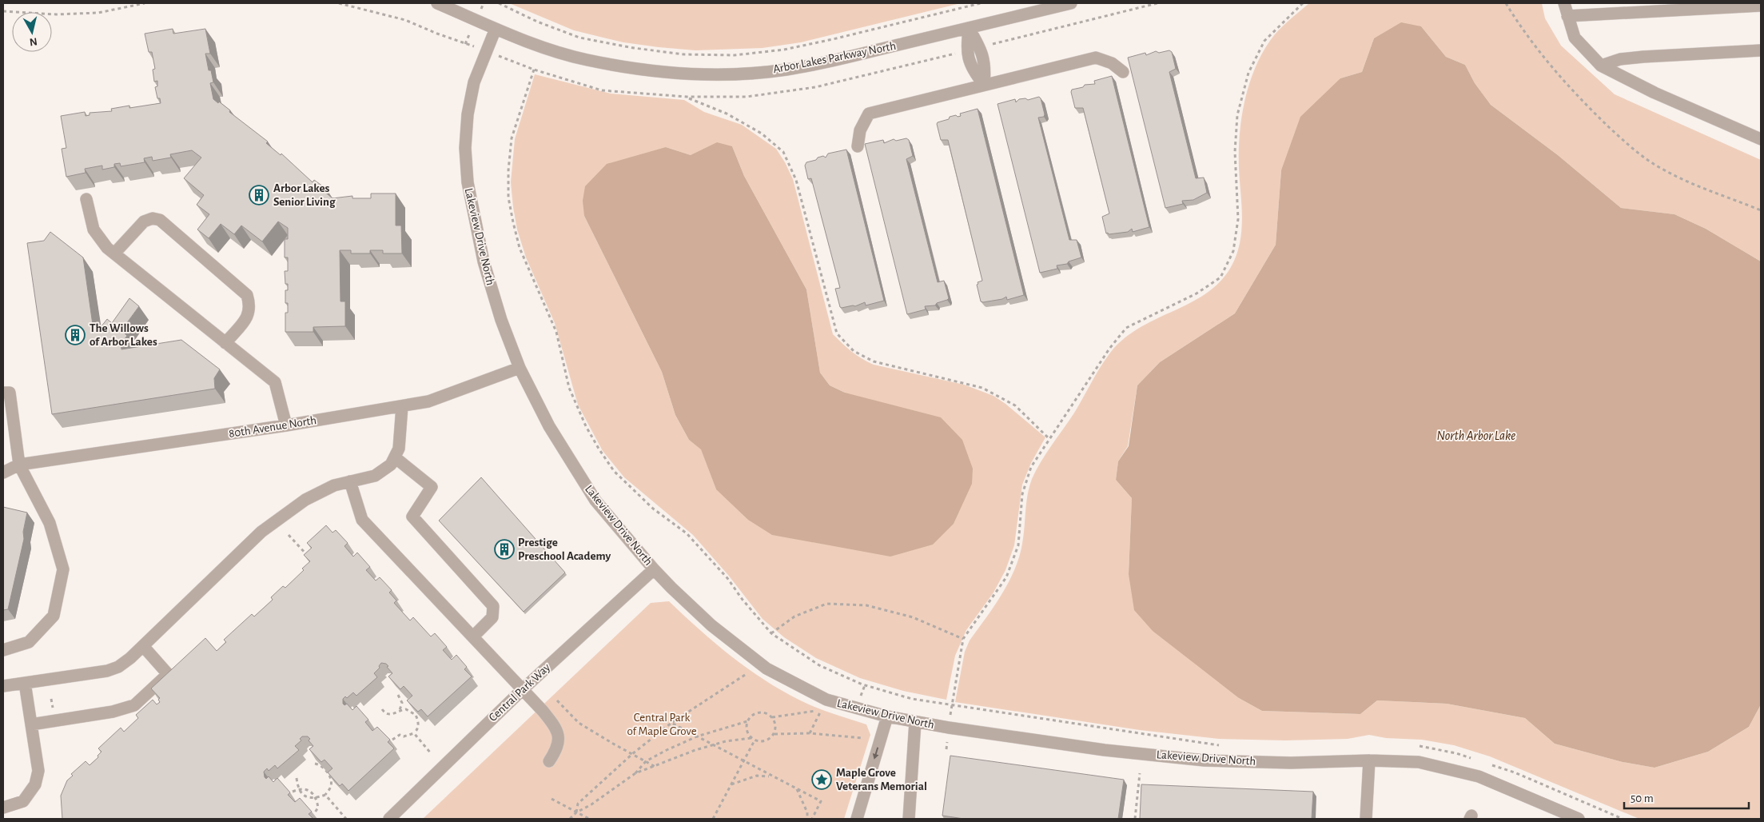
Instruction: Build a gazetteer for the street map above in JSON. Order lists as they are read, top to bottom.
{
  "streets": {
    "street": [
      "Arbor Lakes Parkway North",
      "Lakeview Drive North",
      "80th Avenue North",
      "Central Park Way"
    ]
  },
  "crossings": [
    ["Arbor Lakes Parkway North", "Lakeview Drive North"],
    ["Lakeview Drive North", "80th Avenue North"],
    ["Lakeview Drive North", "Central Park Way"]
  ],
  "water": ["North Arbor Lake"],
  "parks": ["Central Park of Maple Grove"],
  "places": {
    "building": ["Arbor Lakes Senior Living", "The Willows of Arbor Lakes", "Prestige Preschool Academy"],
    "place": ["Maple Grove Veterans Memorial"]
  },
  "scale_bar": "50 m",
  "north": "bottom"
}
